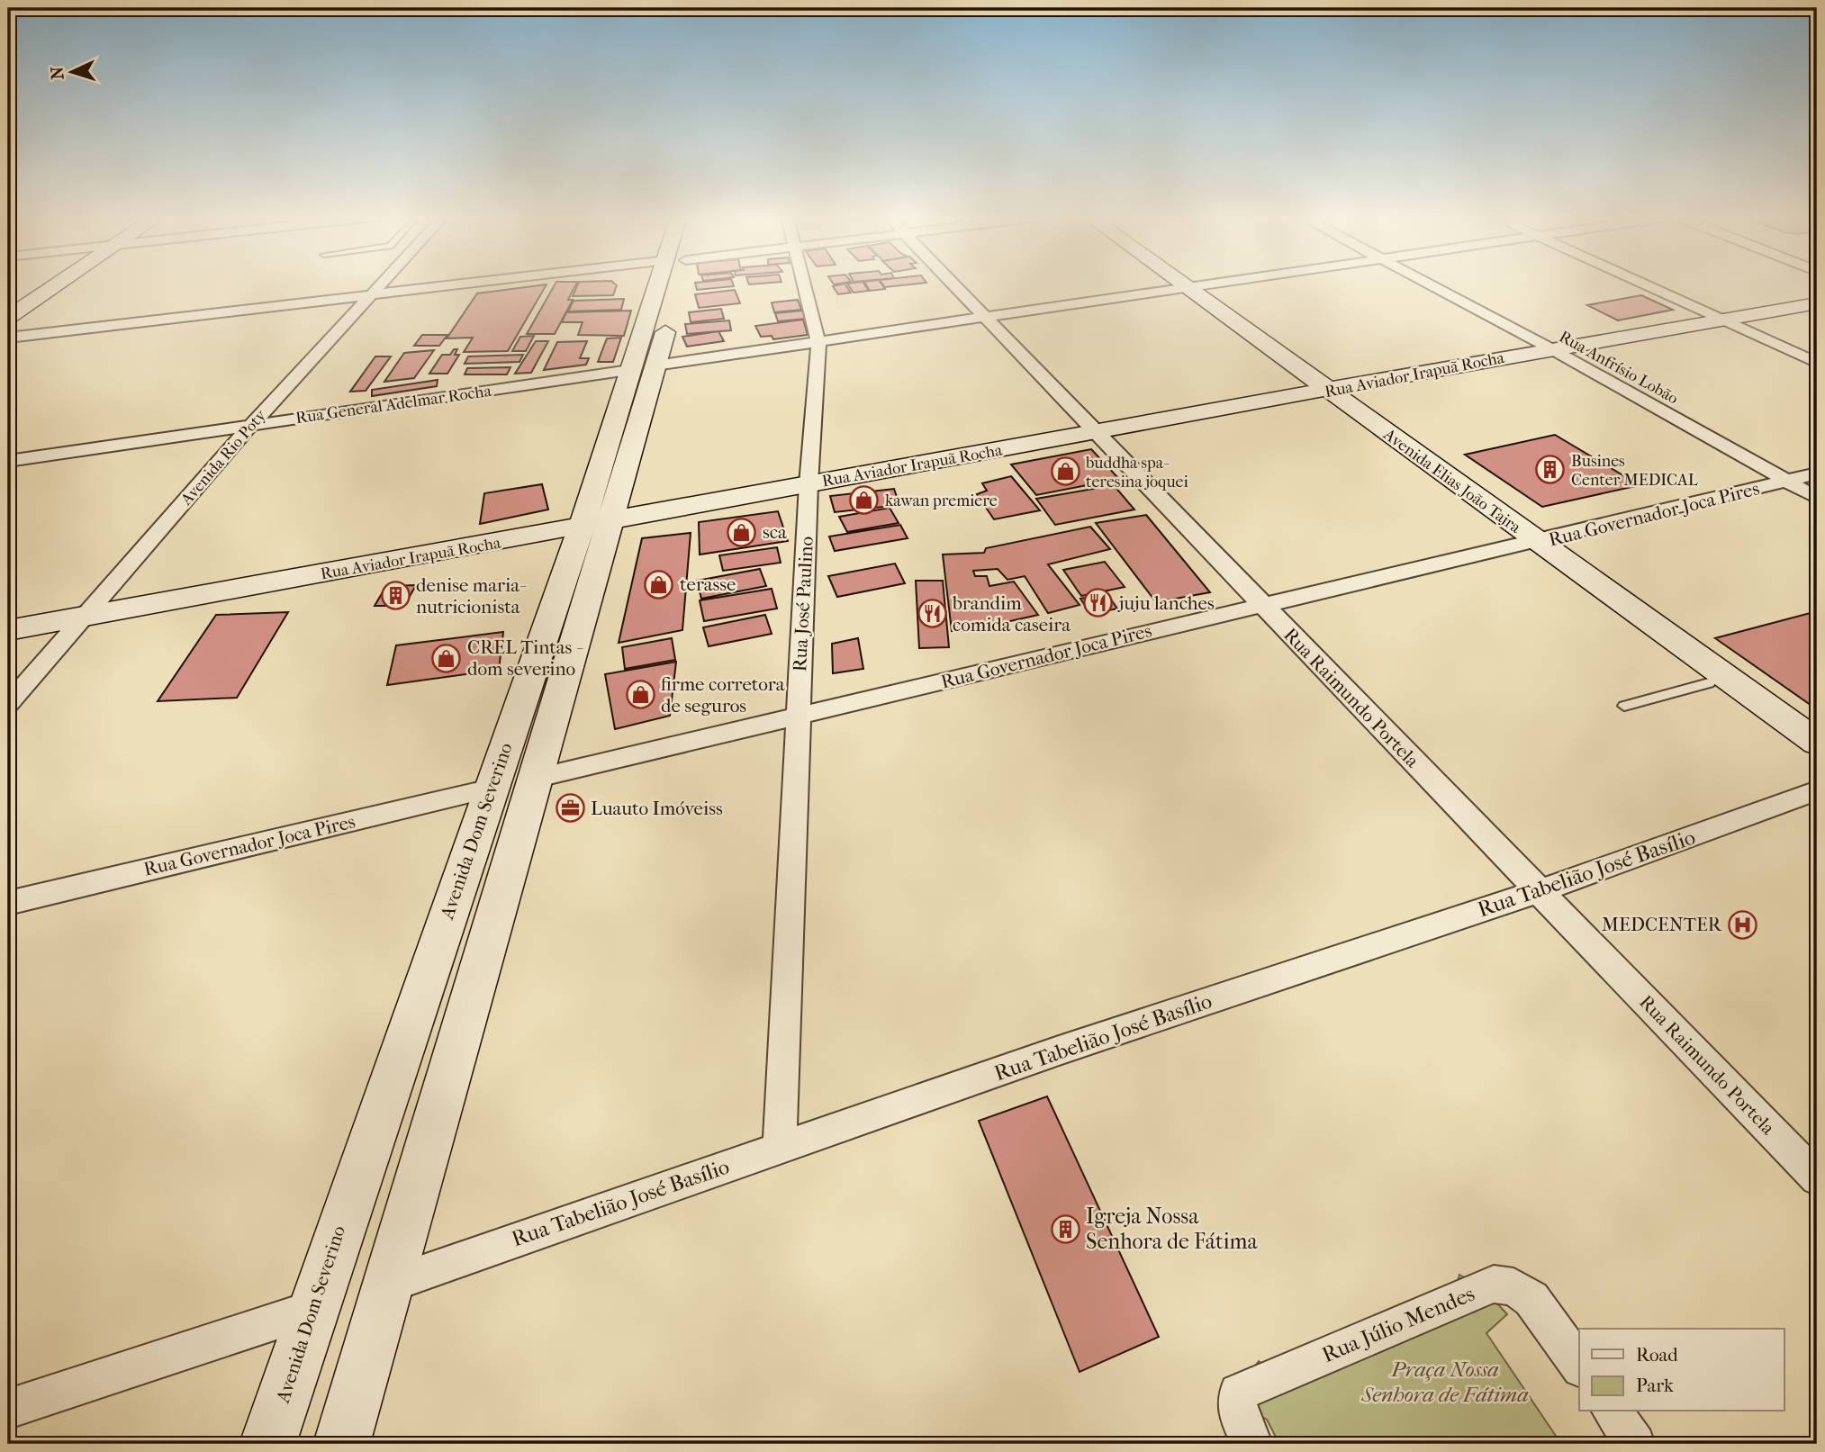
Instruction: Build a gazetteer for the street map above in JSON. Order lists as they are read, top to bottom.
{
  "streets": {
    "street": [
      "Rua Anfrísio Lobão",
      "Rua Aviador Irapuã Rocha",
      "Rua General Adelmar Rocha",
      "Avenida Rio Poty",
      "Avenida Elias João Tajra",
      "Rua Governador Joca Pires",
      "Rua José Paulino",
      "Rua Raimundo Portela",
      "Avenida Dom Severino",
      "Rua Tabelião José Basílio",
      "Rua Júlio Mendes"
    ]
  },
  "crossings": [
    ["Rua Anfrísio Lobão", "Rua Aviador Irapuã Rocha"],
    ["Rua Anfrísio Lobão", "Rua Governador Joca Pires"],
    ["Rua Aviador Irapuã Rocha", "Avenida Rio Poty"],
    ["Rua Aviador Irapuã Rocha", "Avenida Elias João Tajra"],
    ["Rua Aviador Irapuã Rocha", "Rua José Paulino"],
    ["Rua Aviador Irapuã Rocha", "Rua Raimundo Portela"],
    ["Rua Aviador Irapuã Rocha", "Avenida Dom Severino"],
    ["Rua General Adelmar Rocha", "Avenida Rio Poty"],
    ["Rua General Adelmar Rocha", "Avenida Elias João Tajra"],
    ["Rua General Adelmar Rocha", "Rua José Paulino"],
    ["Rua General Adelmar Rocha", "Rua Raimundo Portela"],
    ["Rua General Adelmar Rocha", "Avenida Dom Severino"],
    ["Avenida Elias João Tajra", "Rua Governador Joca Pires"],
    ["Rua Governador Joca Pires", "Rua José Paulino"],
    ["Rua Governador Joca Pires", "Rua Raimundo Portela"],
    ["Rua Governador Joca Pires", "Avenida Dom Severino"],
    ["Rua José Paulino", "Rua Tabelião José Basílio"],
    ["Rua Raimundo Portela", "Rua Tabelião José Basílio"],
    ["Avenida Dom Severino", "Rua Tabelião José Basílio"]
  ],
  "parks": ["Praça Nossa Senhora de Fátima"],
  "places": {
    "building": ["Busines Center MEDICAL", "denise maria- nutricionista", "Igreja Nossa Senhora de Fátima"],
    "shop": [
      "buddha spa- teresina joquei",
      "kawan premiere",
      "sca",
      "terasse",
      "CREL Tintas - dom severino",
      "firme corretora de seguros"
    ],
    "restaurant": ["juju lanches", "brandim comida caseira"],
    "office": ["Luauto Imóveiss"],
    "hospital": ["MEDCENTER"]
  },
  "legend": ["Road", "Park"],
  "north": "left"
}
